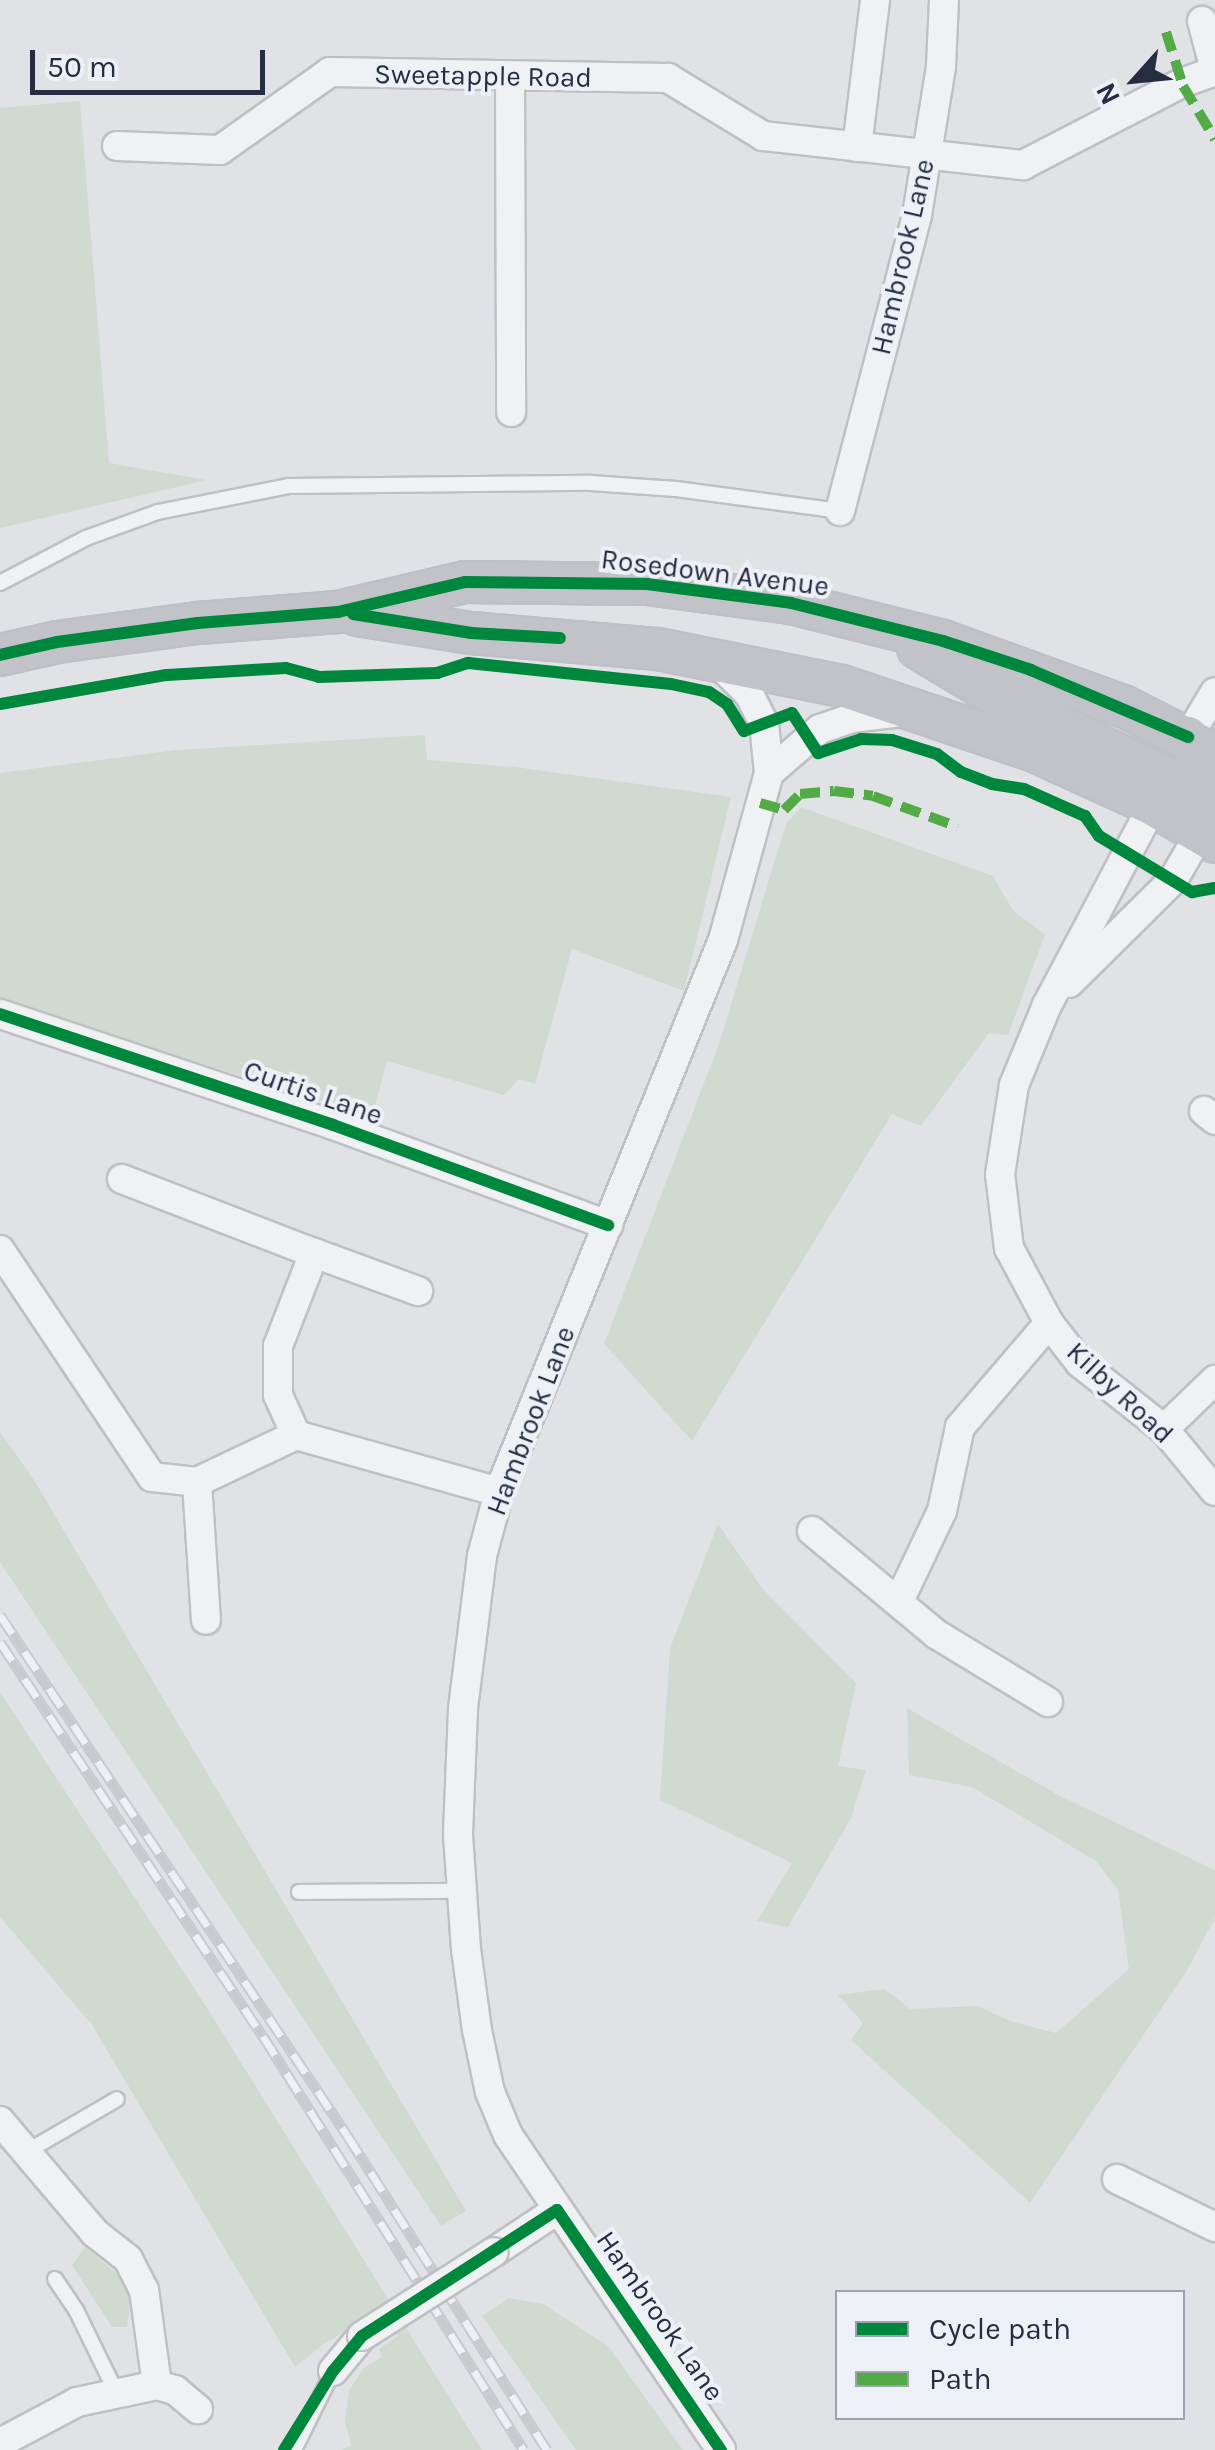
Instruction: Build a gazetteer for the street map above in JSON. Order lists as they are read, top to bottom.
{
  "streets": {
    "street": [
      "Sweetapple Road",
      "Hambrook Lane",
      "Rosedown Avenue",
      "Curtis Lane",
      "Kilby Road"
    ]
  },
  "crossings": [
    ["Sweetapple Road", "Hambrook Lane"],
    ["Hambrook Lane", "Rosedown Avenue"],
    ["Hambrook Lane", "Curtis Lane"],
    ["Rosedown Avenue", "Kilby Road"]
  ],
  "legend": ["Cycle path", "Path"],
  "scale_bar": "50 m",
  "north": "bottom left"
}
